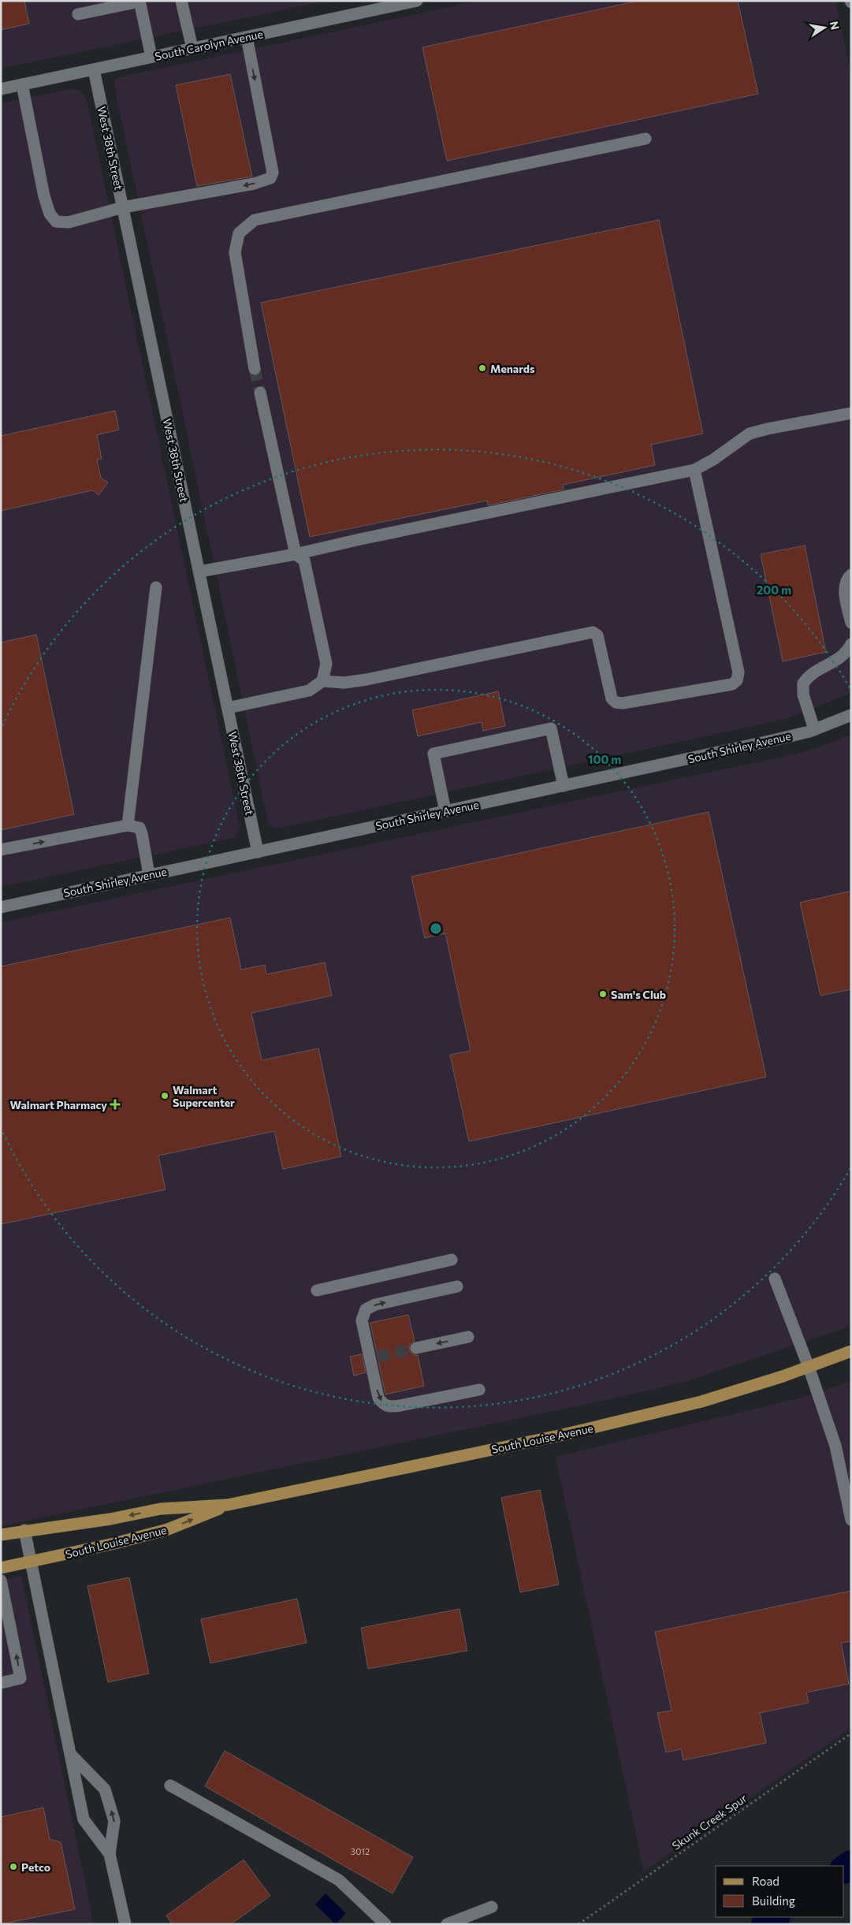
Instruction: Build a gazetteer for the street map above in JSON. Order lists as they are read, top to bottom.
{
  "streets": {
    "main road": ["South Louise Avenue"],
    "street": ["South Carolyn Avenue", "West 38th Street", "South Shirley Avenue"],
    "path": ["Skunk Creek Spur"]
  },
  "crossings": [
    ["South Carolyn Avenue", "West 38th Street"],
    ["West 38th Street", "South Shirley Avenue"]
  ],
  "places": {
    "other": [
      "Menards",
      "Sam's Club",
      "Walmart Supercenter",
      "Petco"
    ],
    "health": ["Walmart Pharmacy"]
  },
  "house_numbers": ["3012"],
  "legend": ["Road", "Building"],
  "north": "right",
  "rings": ["200 m", "100 m"]
}
